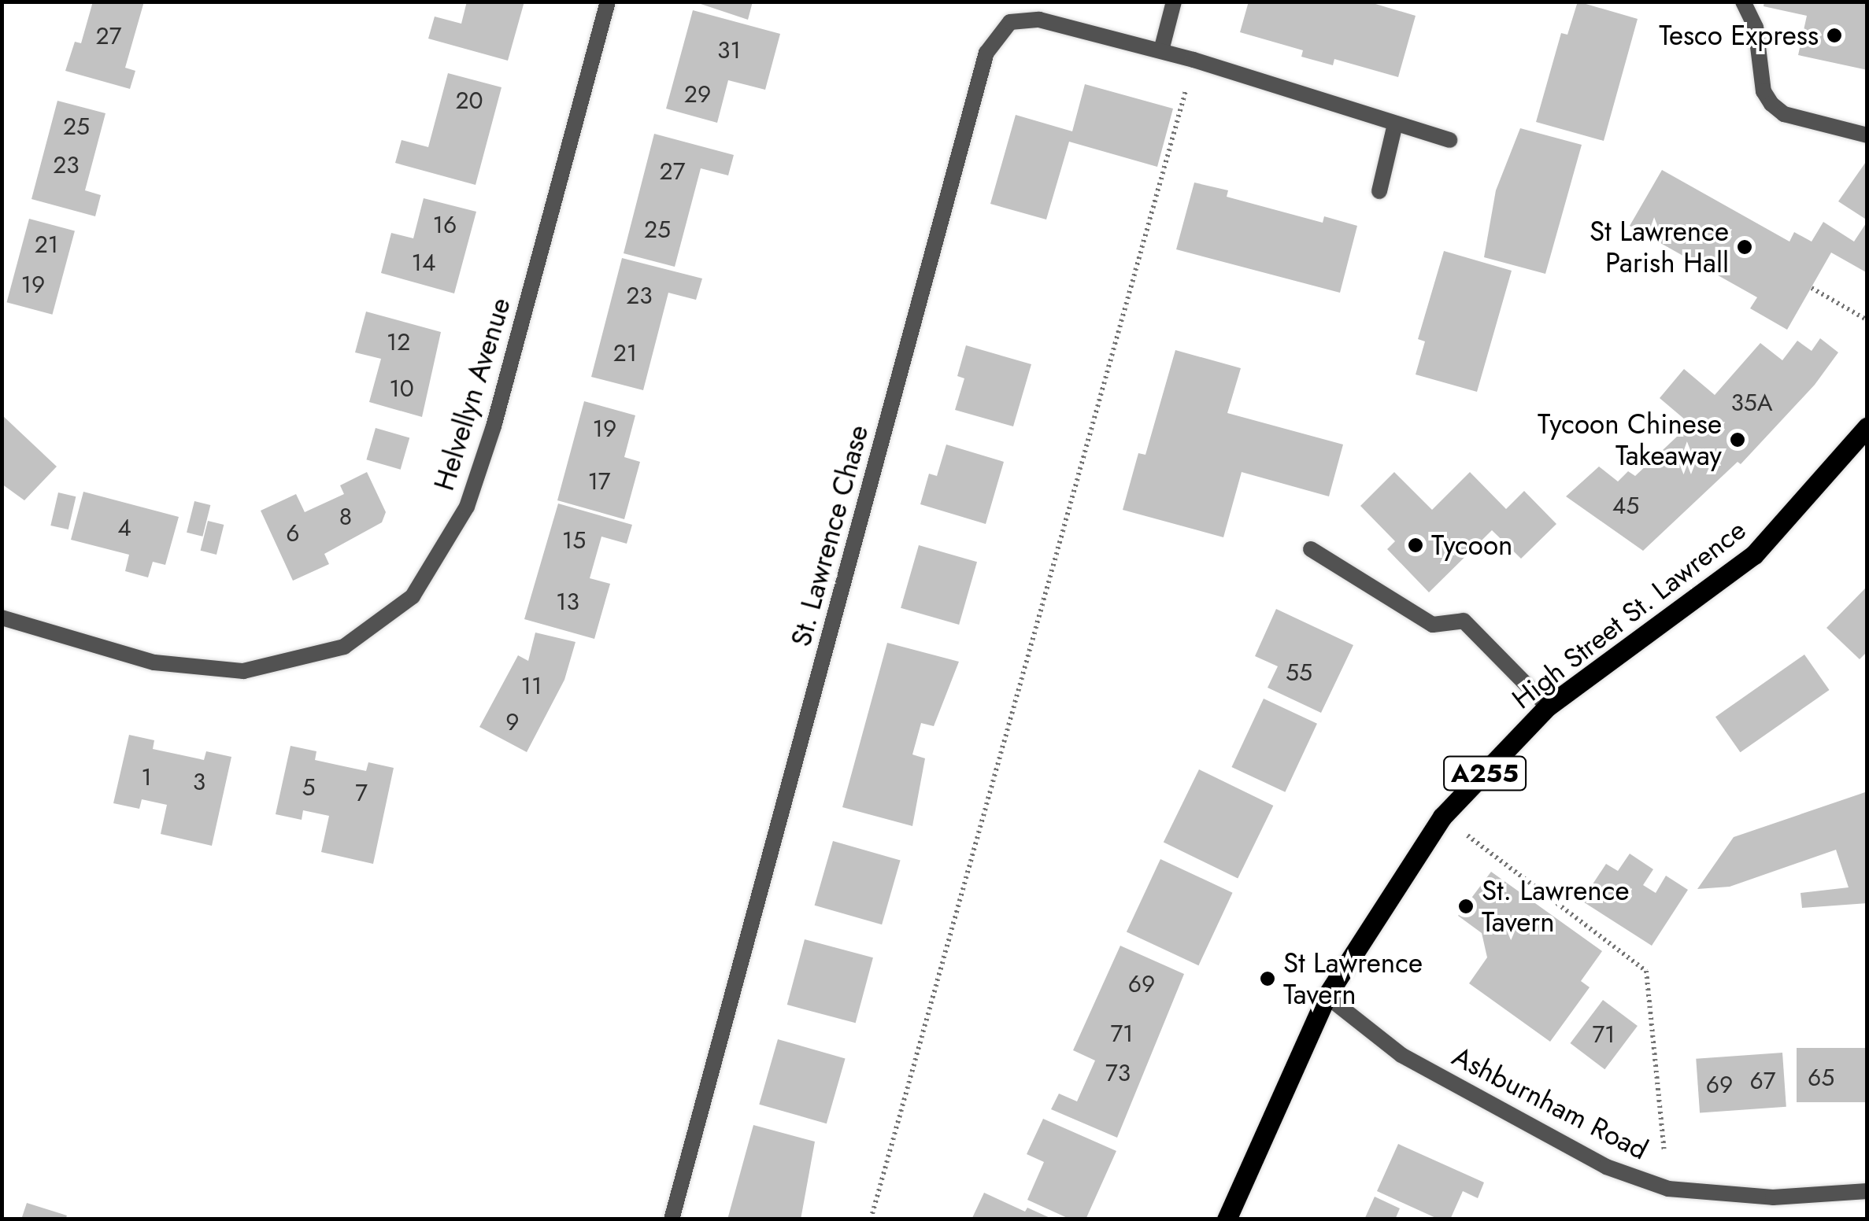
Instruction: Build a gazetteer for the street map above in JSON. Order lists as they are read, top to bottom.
{
  "streets": {
    "main road": ["High Street St. Lawrence", "A255"],
    "street": ["Helvellyn Avenue", "St. Lawrence Chase", "Ashburnham Road"]
  },
  "crossings": [
    ["High Street St. Lawrence", "Ashburnham Road"]
  ],
  "places": [
    "Tesco Express",
    "St Lawrence Parish Hall",
    "Tycoon Chinese Takeaway",
    "Tycoon",
    "St. Lawrence Tavern",
    "St Lawrence Tavern"
  ],
  "house_numbers": [
    "27",
    "31",
    "29",
    "20",
    "25",
    "23",
    "27",
    "16",
    "25",
    "21",
    "14",
    "19",
    "23",
    "12",
    "21",
    "10",
    "35A",
    "19",
    "17",
    "45",
    "8",
    "4",
    "6",
    "15",
    "13",
    "55",
    "11",
    "9",
    "1",
    "3",
    "5",
    "7",
    "69",
    "71",
    "71",
    "73",
    "65",
    "67",
    "69"
  ]
}
